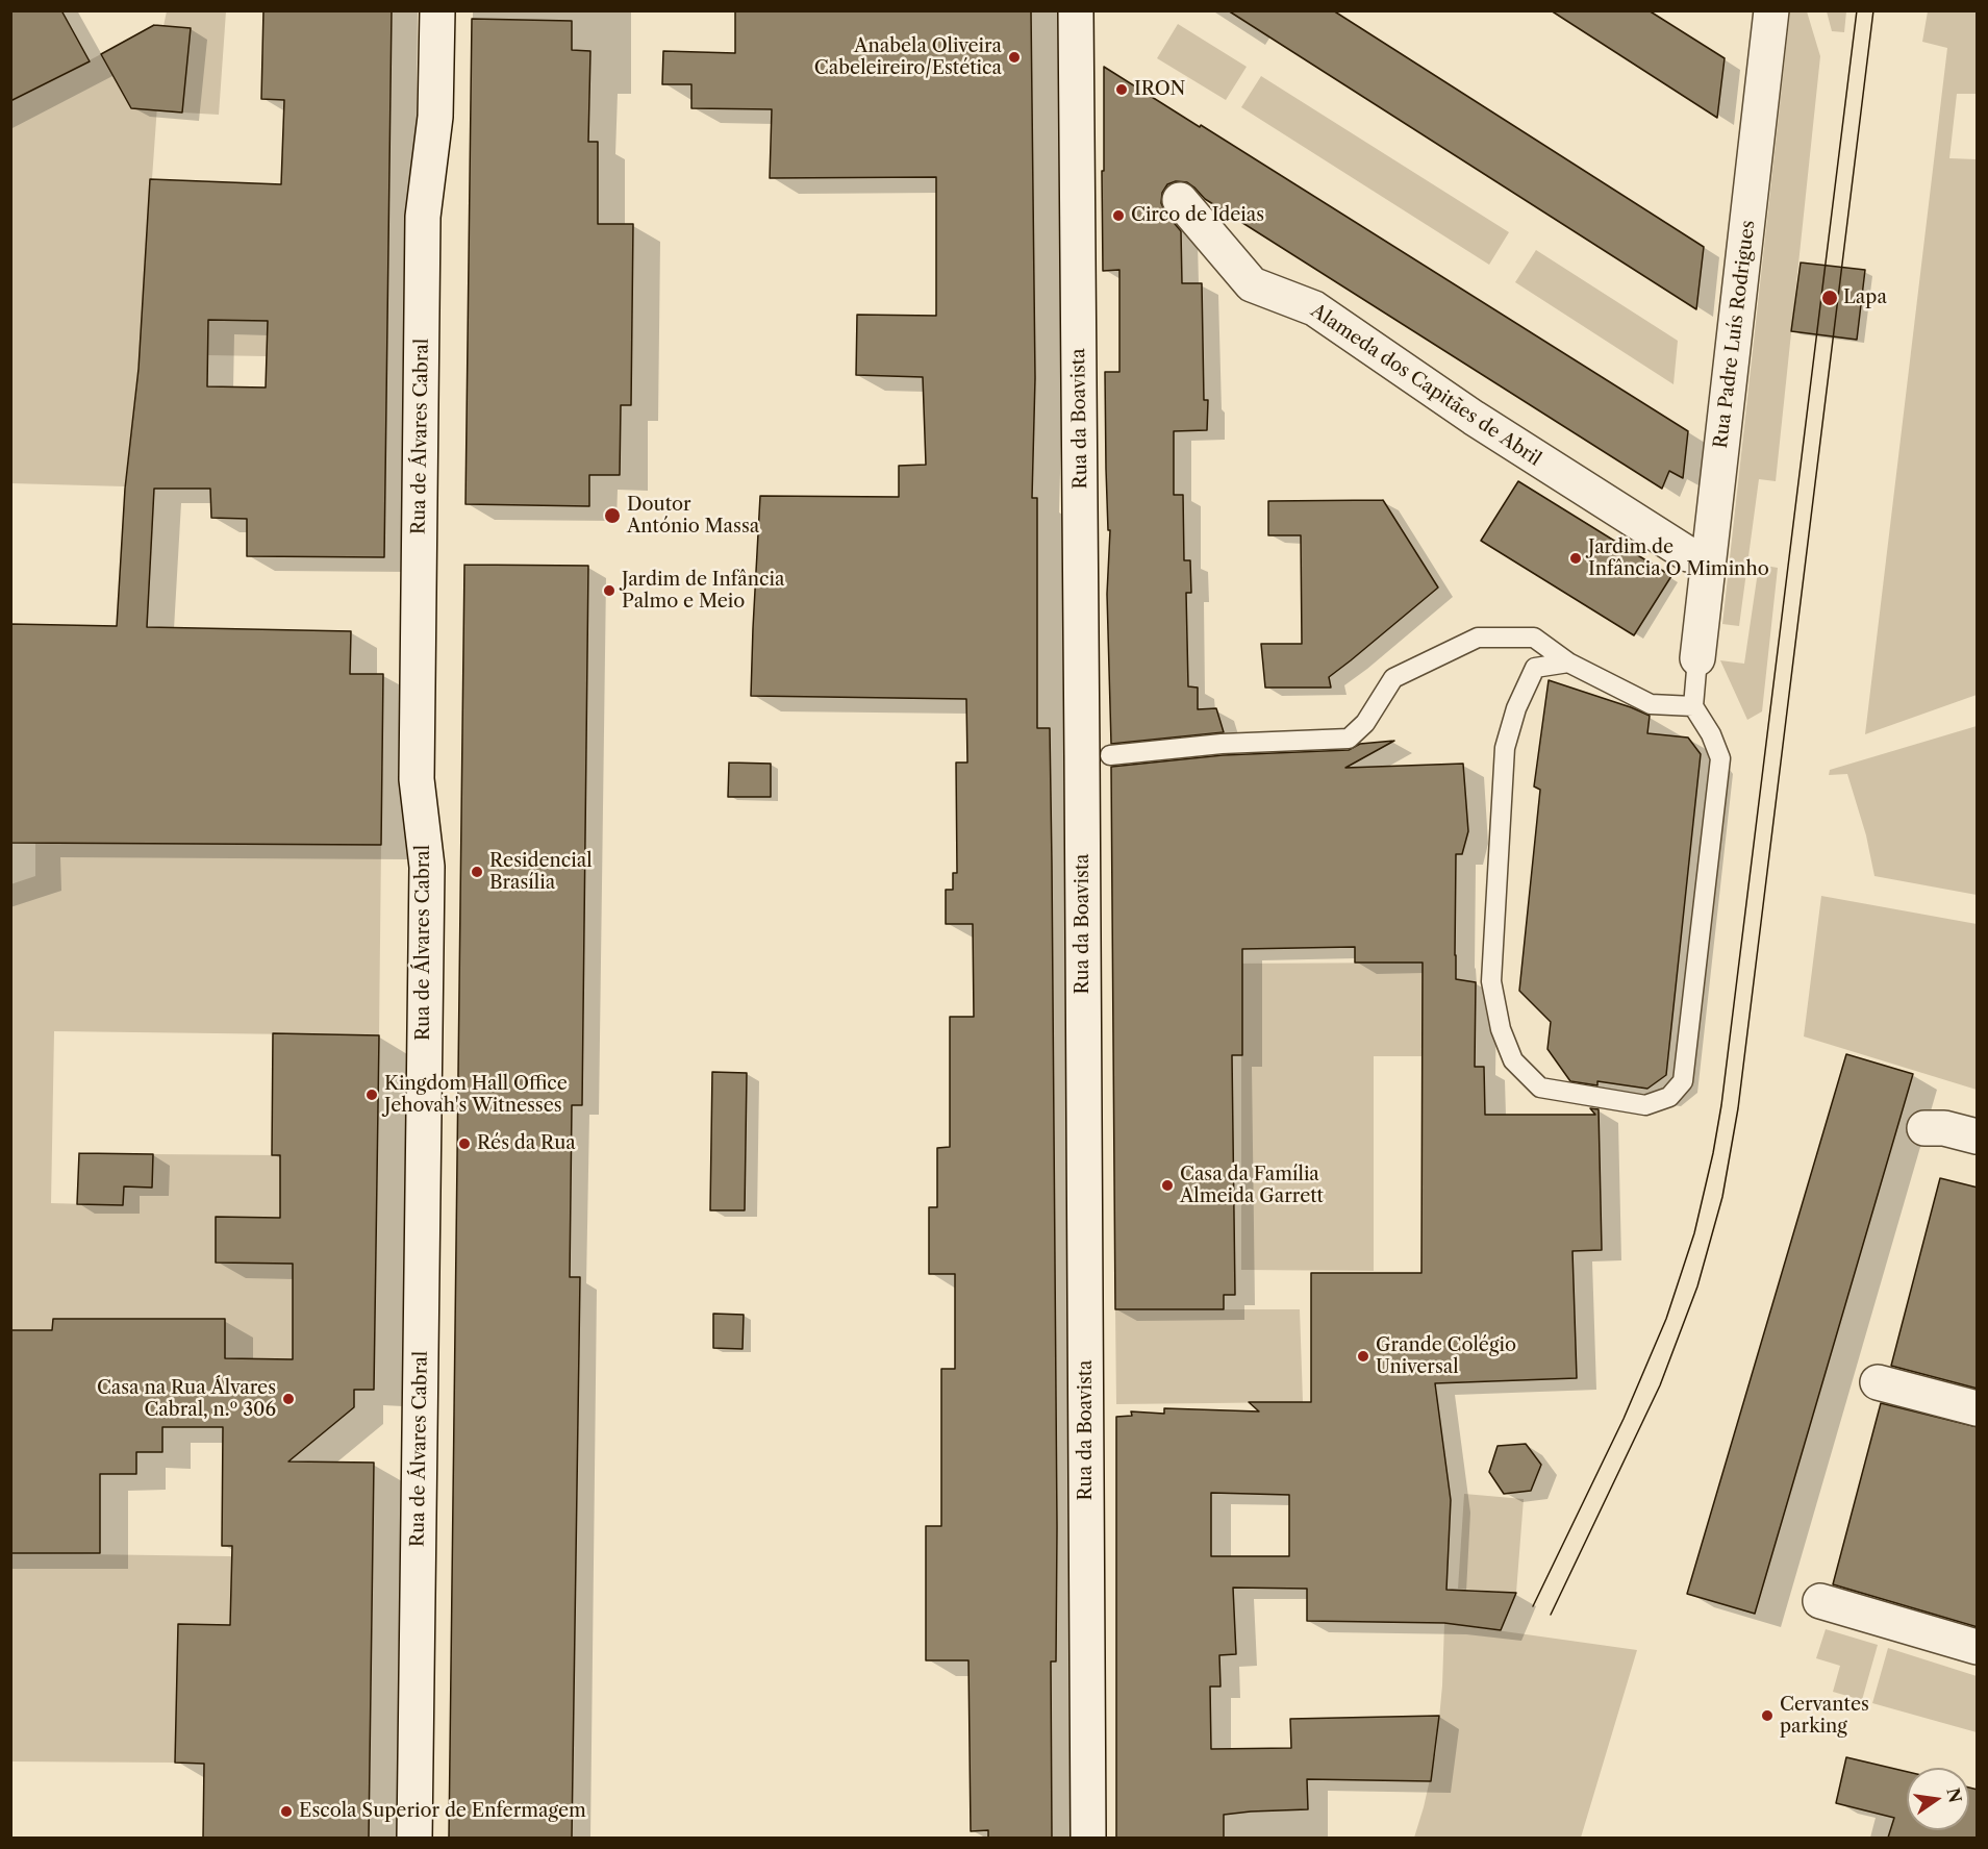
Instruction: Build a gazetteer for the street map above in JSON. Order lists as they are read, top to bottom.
{
  "streets": {
    "main road": [
      "Rua Padre Luís Rodrigues",
      "Alameda dos Capitães de Abril",
      "Rua da Boavista",
      "Rua de Álvares Cabral"
    ]
  },
  "places": [
    "Anabela Oliveira Cabeleireiro/Estética",
    "IRON",
    "Circo de Ideias",
    "Lapa",
    "Doutor António Massa",
    "Jardim de Infância O Miminho",
    "Jardim de Infância Palmo e Meio",
    "Residencial Brasília",
    "Kingdom Hall Office Jehovah's Witnesses",
    "Rés da Rua",
    "Casa da Família Almeida Garrett",
    "Grande Colégio Universal",
    "Casa na Rua Álvares Cabral, n.º 306",
    "Cervantes parking",
    "Escola Superior de Enfermagem"
  ],
  "north": "right"
}
